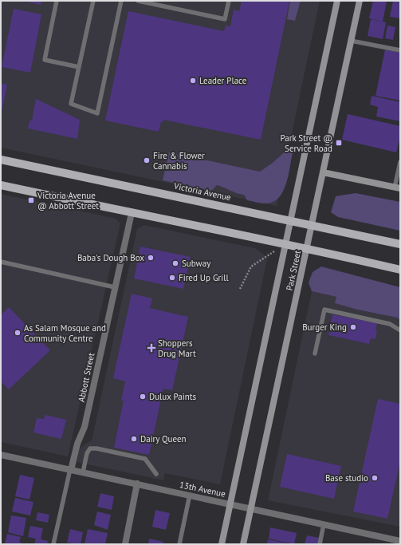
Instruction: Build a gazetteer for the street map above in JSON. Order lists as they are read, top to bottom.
{
  "streets": {
    "main road": ["Victoria Avenue", "Park Street"],
    "street": ["Abbott Street", "13th Avenue"]
  },
  "crossings": [
    ["Victoria Avenue", "Park Street"],
    ["Park Street", "13th Avenue"],
    ["Abbott Street", "13th Avenue"]
  ],
  "places": {
    "other": [
      "Leader Place",
      "Fire & Flower Cannabis",
      "Baba's Dough Box",
      "Subway",
      "Fired Up Grill",
      "Burger King",
      "As Salam Mosque and Community Centre",
      "Dulux Paints",
      "Dairy Queen",
      "Base studio"
    ],
    "transit": ["Park Street @ Service Road", "Victoria Avenue @ Abbott Street"],
    "health": ["Shoppers Drug Mart"]
  }
}
